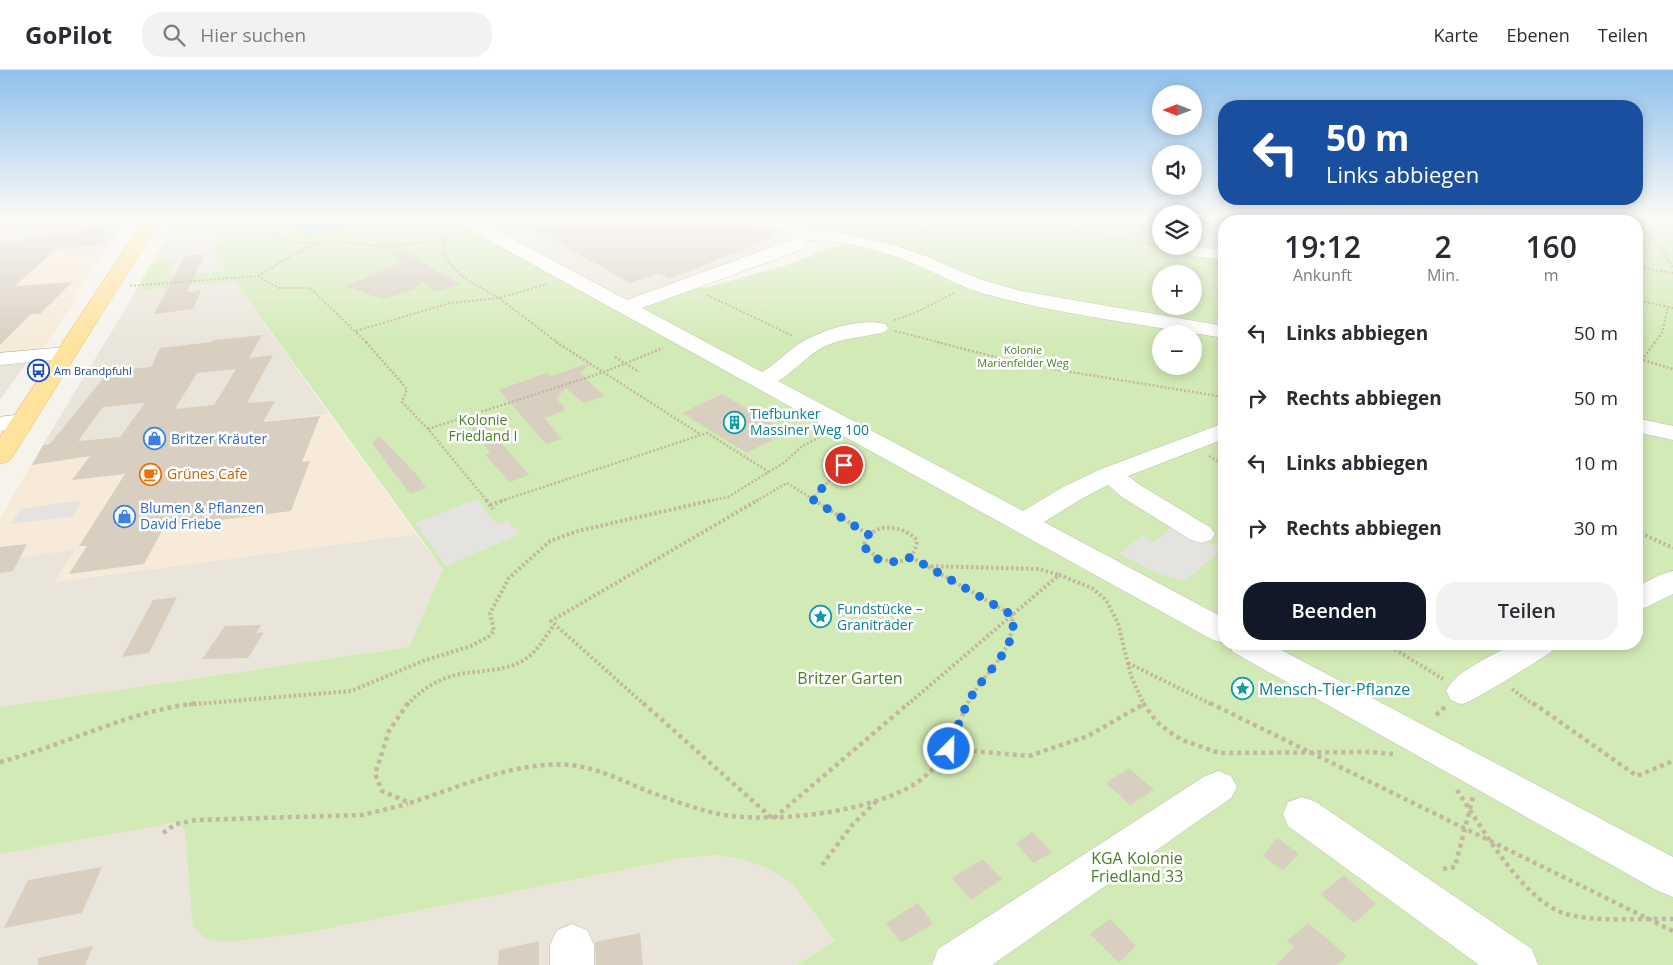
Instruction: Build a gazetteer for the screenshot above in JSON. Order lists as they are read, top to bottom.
{
  "parks": [
    "Kolonie Marienfelder Weg",
    "Kolonie Friedland I",
    "Britzer Garten",
    "KGA Kolonie Friedland 33"
  ],
  "places": {
    "bus stop": ["Am Brandpfuhl"],
    "building": ["Tiefbunker Massiner Weg 100"],
    "shop": ["Britzer Kräuter", "Blumen & Pflanzen David Friebe"],
    "cafe": ["Grünes Cafe"],
    "place": ["Fundstücke – Graniträder", "Mensch-Tier-Pflanze"]
  },
  "north": "left",
  "page": {
    "header": "GoPilot",
    "search": "Hier suchen",
    "nav": ["Karte", "Ebenen", "Teilen"],
    "map_buttons": ["+", "−"],
    "turn": ["50 m", "Links abbiegen"],
    "eta": [
      "19:12",
      "Ankunft",
      "2",
      "Min.",
      "160",
      "m"
    ],
    "list": [
      {
        "name": "Links abbiegen",
        "value": "50 m"
      },
      {
        "name": "Rechts abbiegen",
        "value": "50 m"
      },
      {
        "name": "Links abbiegen",
        "value": "10 m"
      },
      {
        "name": "Rechts abbiegen",
        "value": "30 m"
      }
    ],
    "buttons": ["Beenden", "Teilen"]
  }
}
